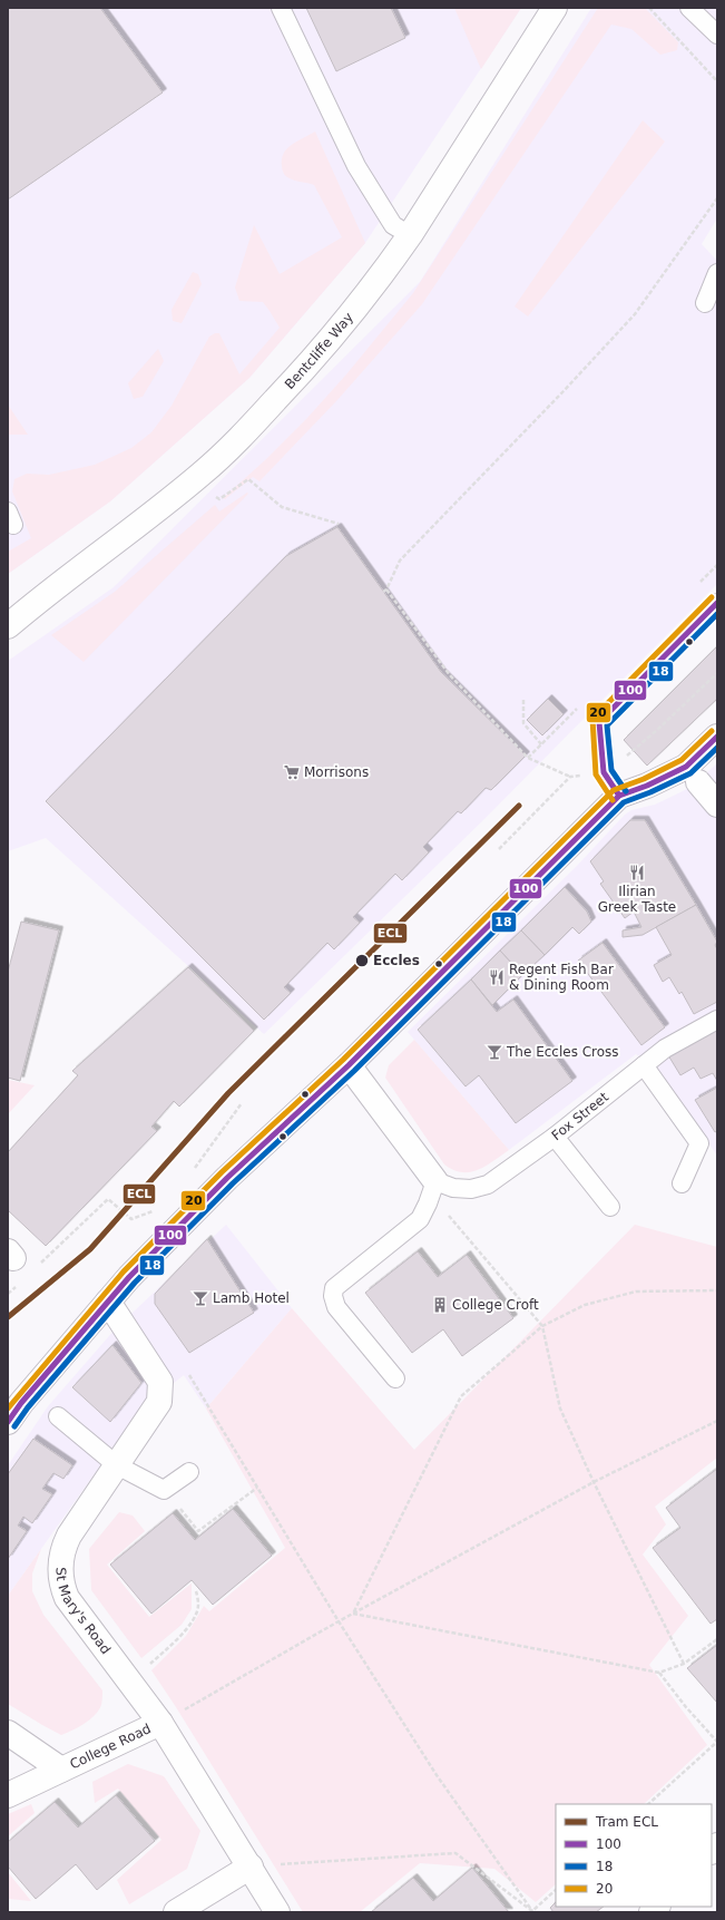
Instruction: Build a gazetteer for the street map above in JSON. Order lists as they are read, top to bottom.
{
  "streets": {
    "street": ["Bentcliffe Way", "St Mary's Road", "College Road"],
    "lane": ["Fox Street"]
  },
  "crossings": [
    ["St Mary's Road", "College Road"]
  ],
  "places": {
    "supermarket": ["Morrisons"],
    "restaurant": ["Ilirian Greek Taste", "Regent Fish Bar & Dining Room"],
    "other": ["Eccles"],
    "bar": ["The Eccles Cross", "Lamb Hotel"],
    "building": ["College Croft"]
  },
  "lines": [
    "transit line 20",
    "transit line 100",
    "transit line 18",
    "tram line ECL"
  ],
  "legend": [
    "Tram ECL",
    "100",
    "18",
    "20"
  ]
}
